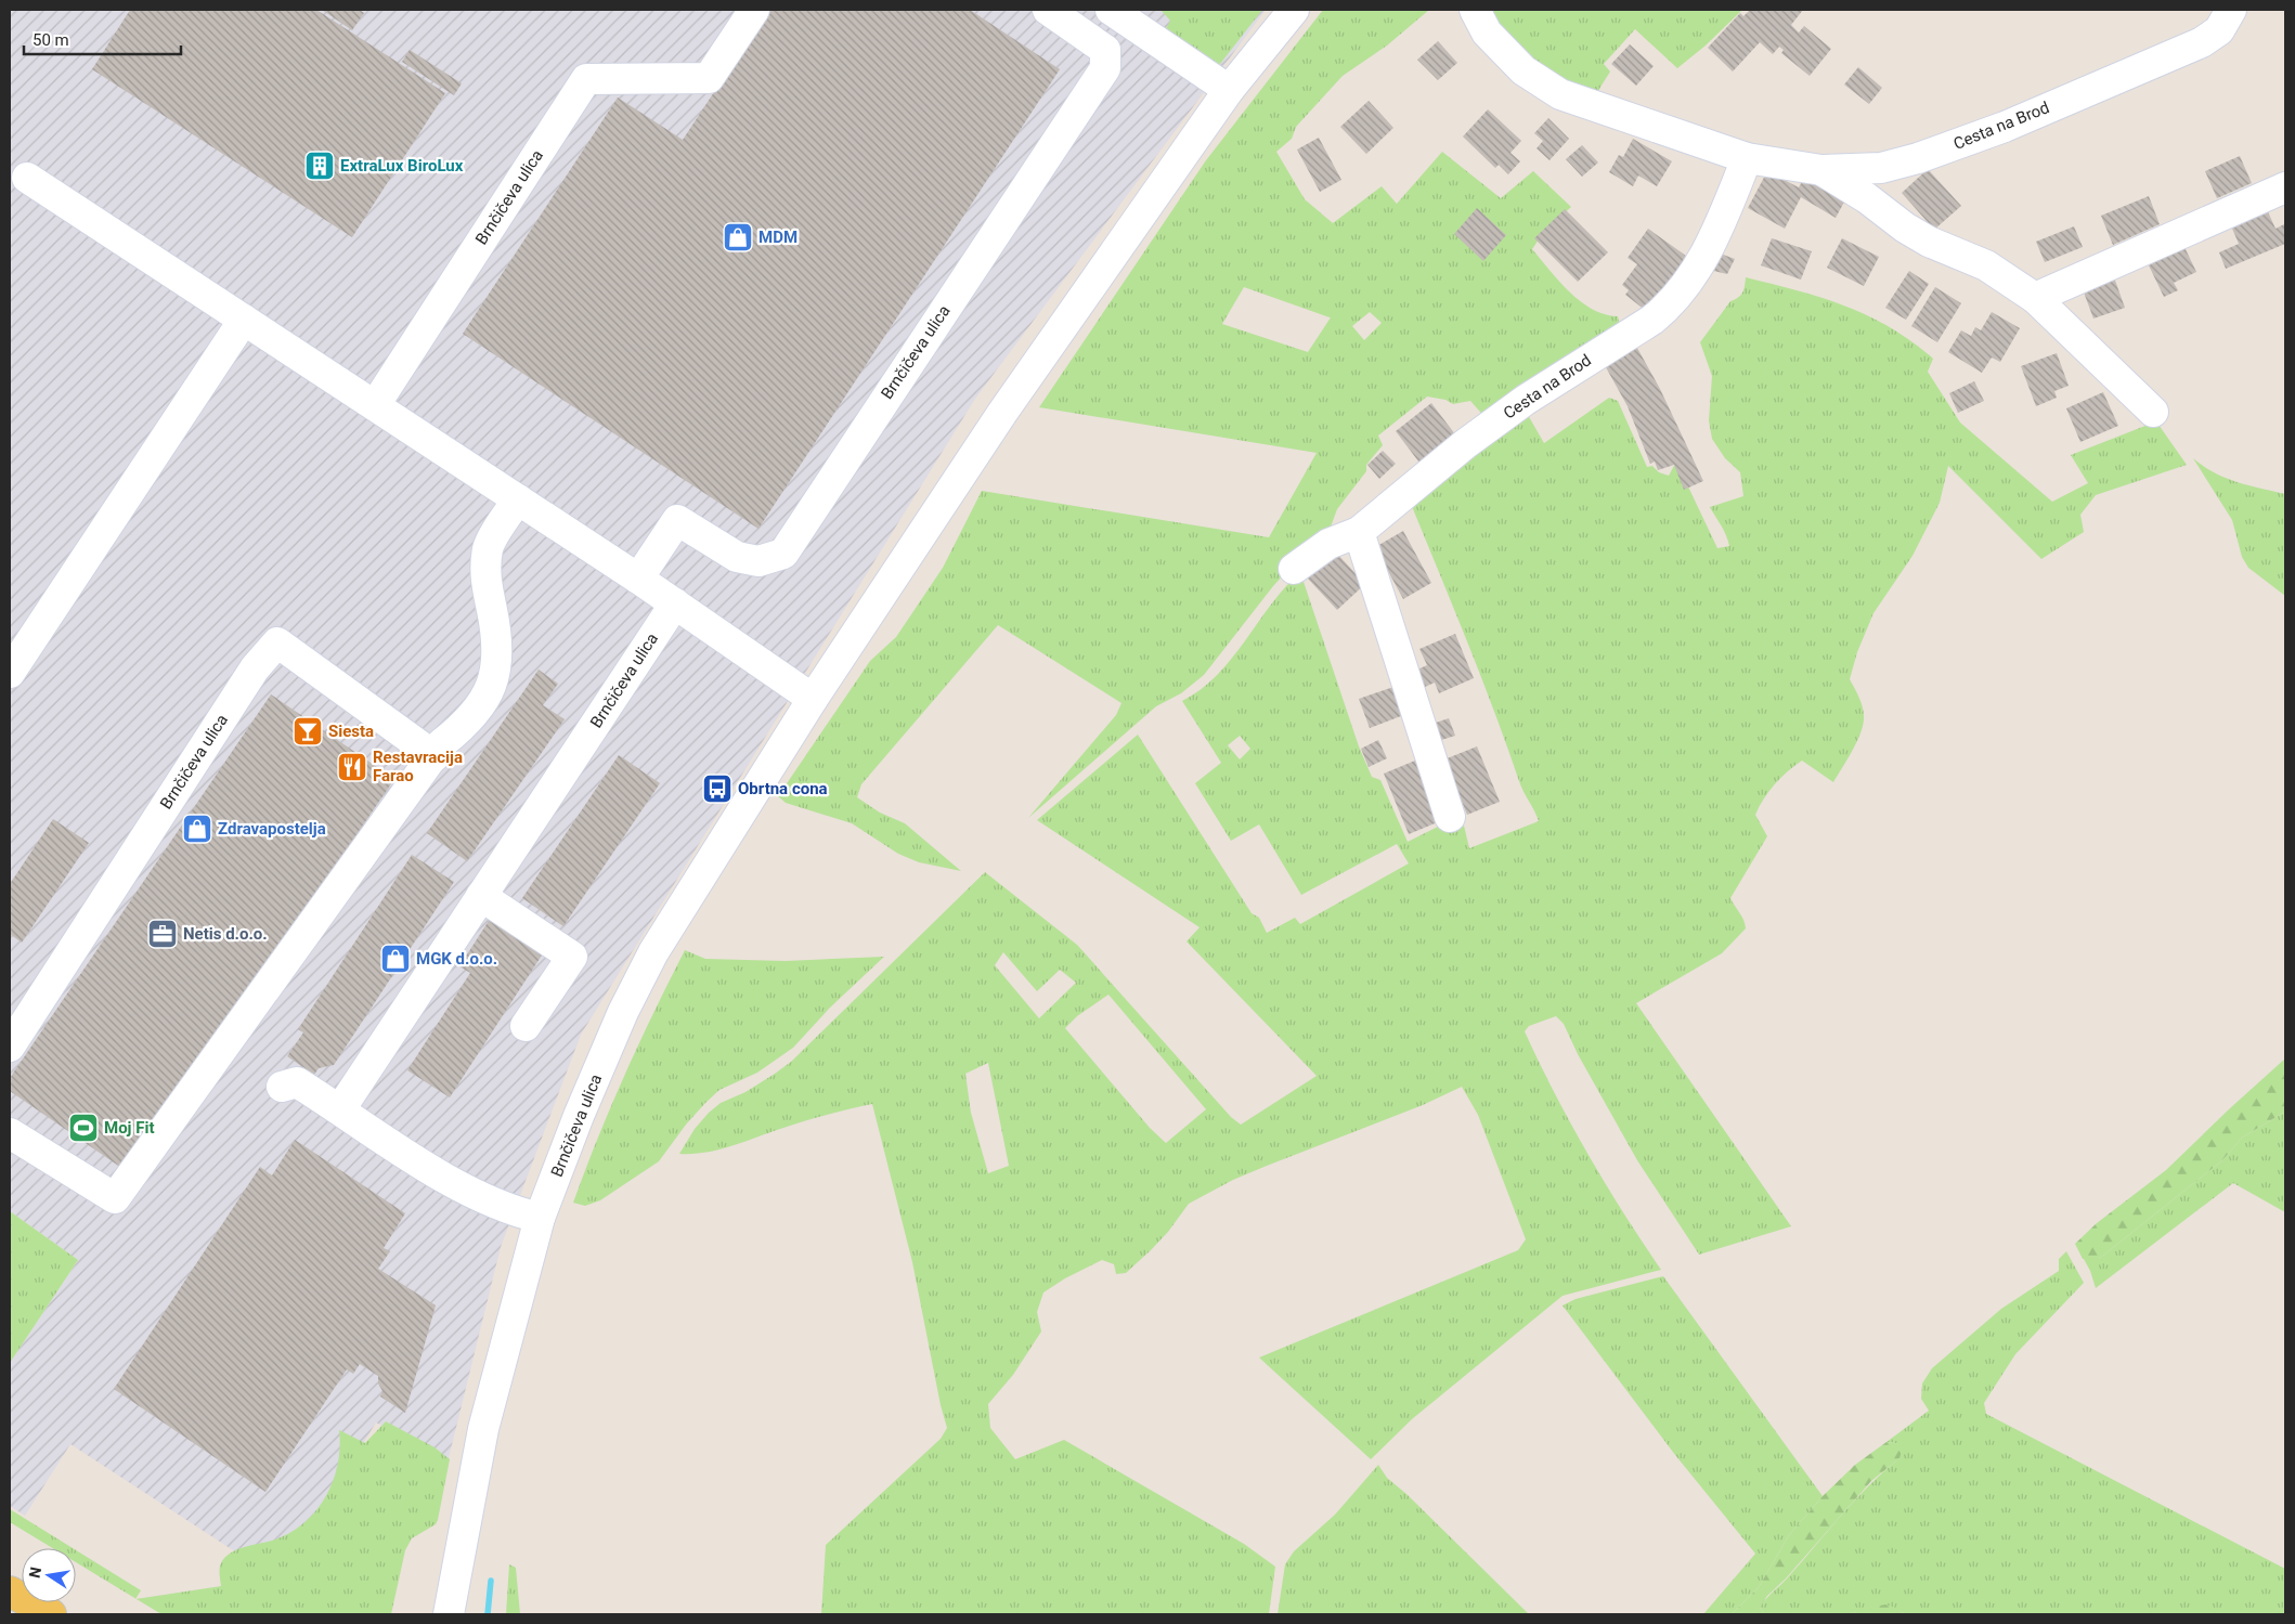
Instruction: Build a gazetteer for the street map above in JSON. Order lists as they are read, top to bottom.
{
  "streets": {
    "street": ["Cesta na Brod", "Brnčičeva ulica"]
  },
  "places": {
    "building": ["ExtraLux BiroLux"],
    "shop": ["MDM", "Zdravapostelja", "MGK d.o.o."],
    "bar": ["Siesta"],
    "restaurant": ["Restavracija Farao"],
    "bus stop": ["Obrtna cona"],
    "office": ["Netis d.o.o."],
    "sports": ["Moj Fit"]
  },
  "scale_bar": "50 m",
  "north": "left"
}
